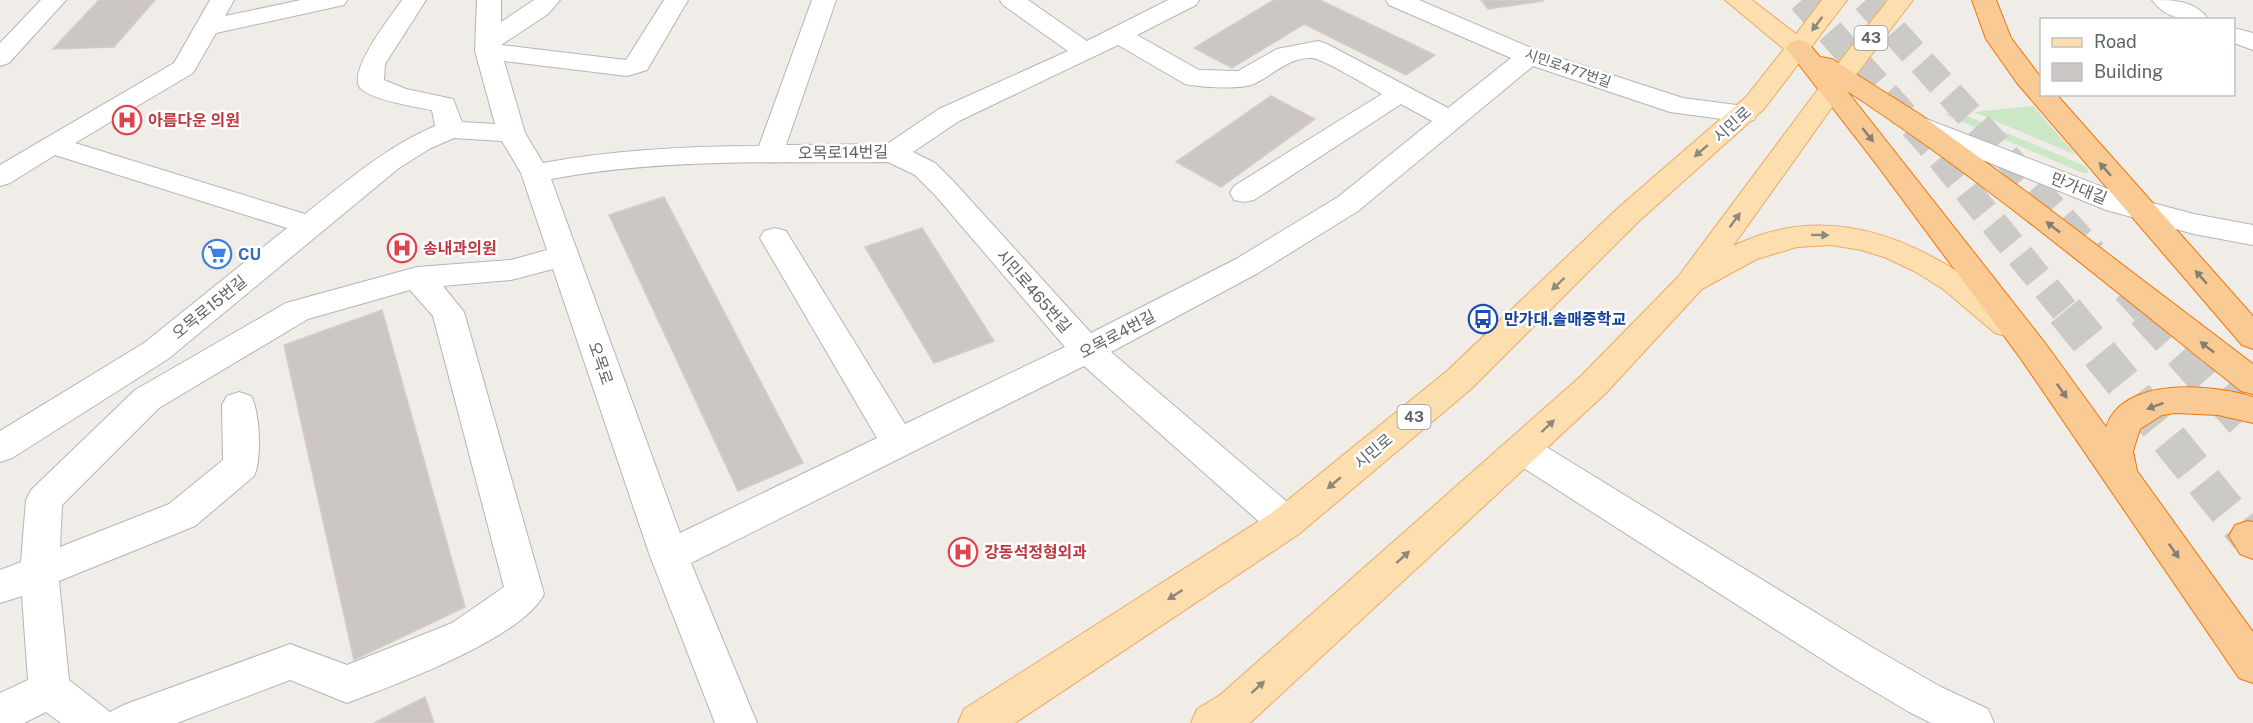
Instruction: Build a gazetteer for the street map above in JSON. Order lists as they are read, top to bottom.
{
  "streets": {
    "main road": ["43", "시민로"],
    "street": [
      "시민로477번길",
      "오목로14번길",
      "만가대길",
      "시민로465번길",
      "오목로15번길",
      "오목로4번길",
      "오목로"
    ]
  },
  "crossings": [
    ["43", "시민로"],
    ["시민로477번길", "시민로"],
    ["시민로477번길", "오목로4번길"],
    ["시민로", "시민로465번길"],
    ["오목로14번길", "시민로465번길"],
    ["오목로14번길", "오목로"],
    ["시민로465번길", "오목로4번길"],
    ["오목로15번길", "오목로"],
    ["오목로4번길", "오목로"]
  ],
  "places": {
    "hospital": ["아름다운 의원", "송내과의원", "강동석정형외과"],
    "supermarket": ["CU"],
    "bus stop": ["만가대.솔매중학교"]
  },
  "legend": ["Road", "Building"]
}
